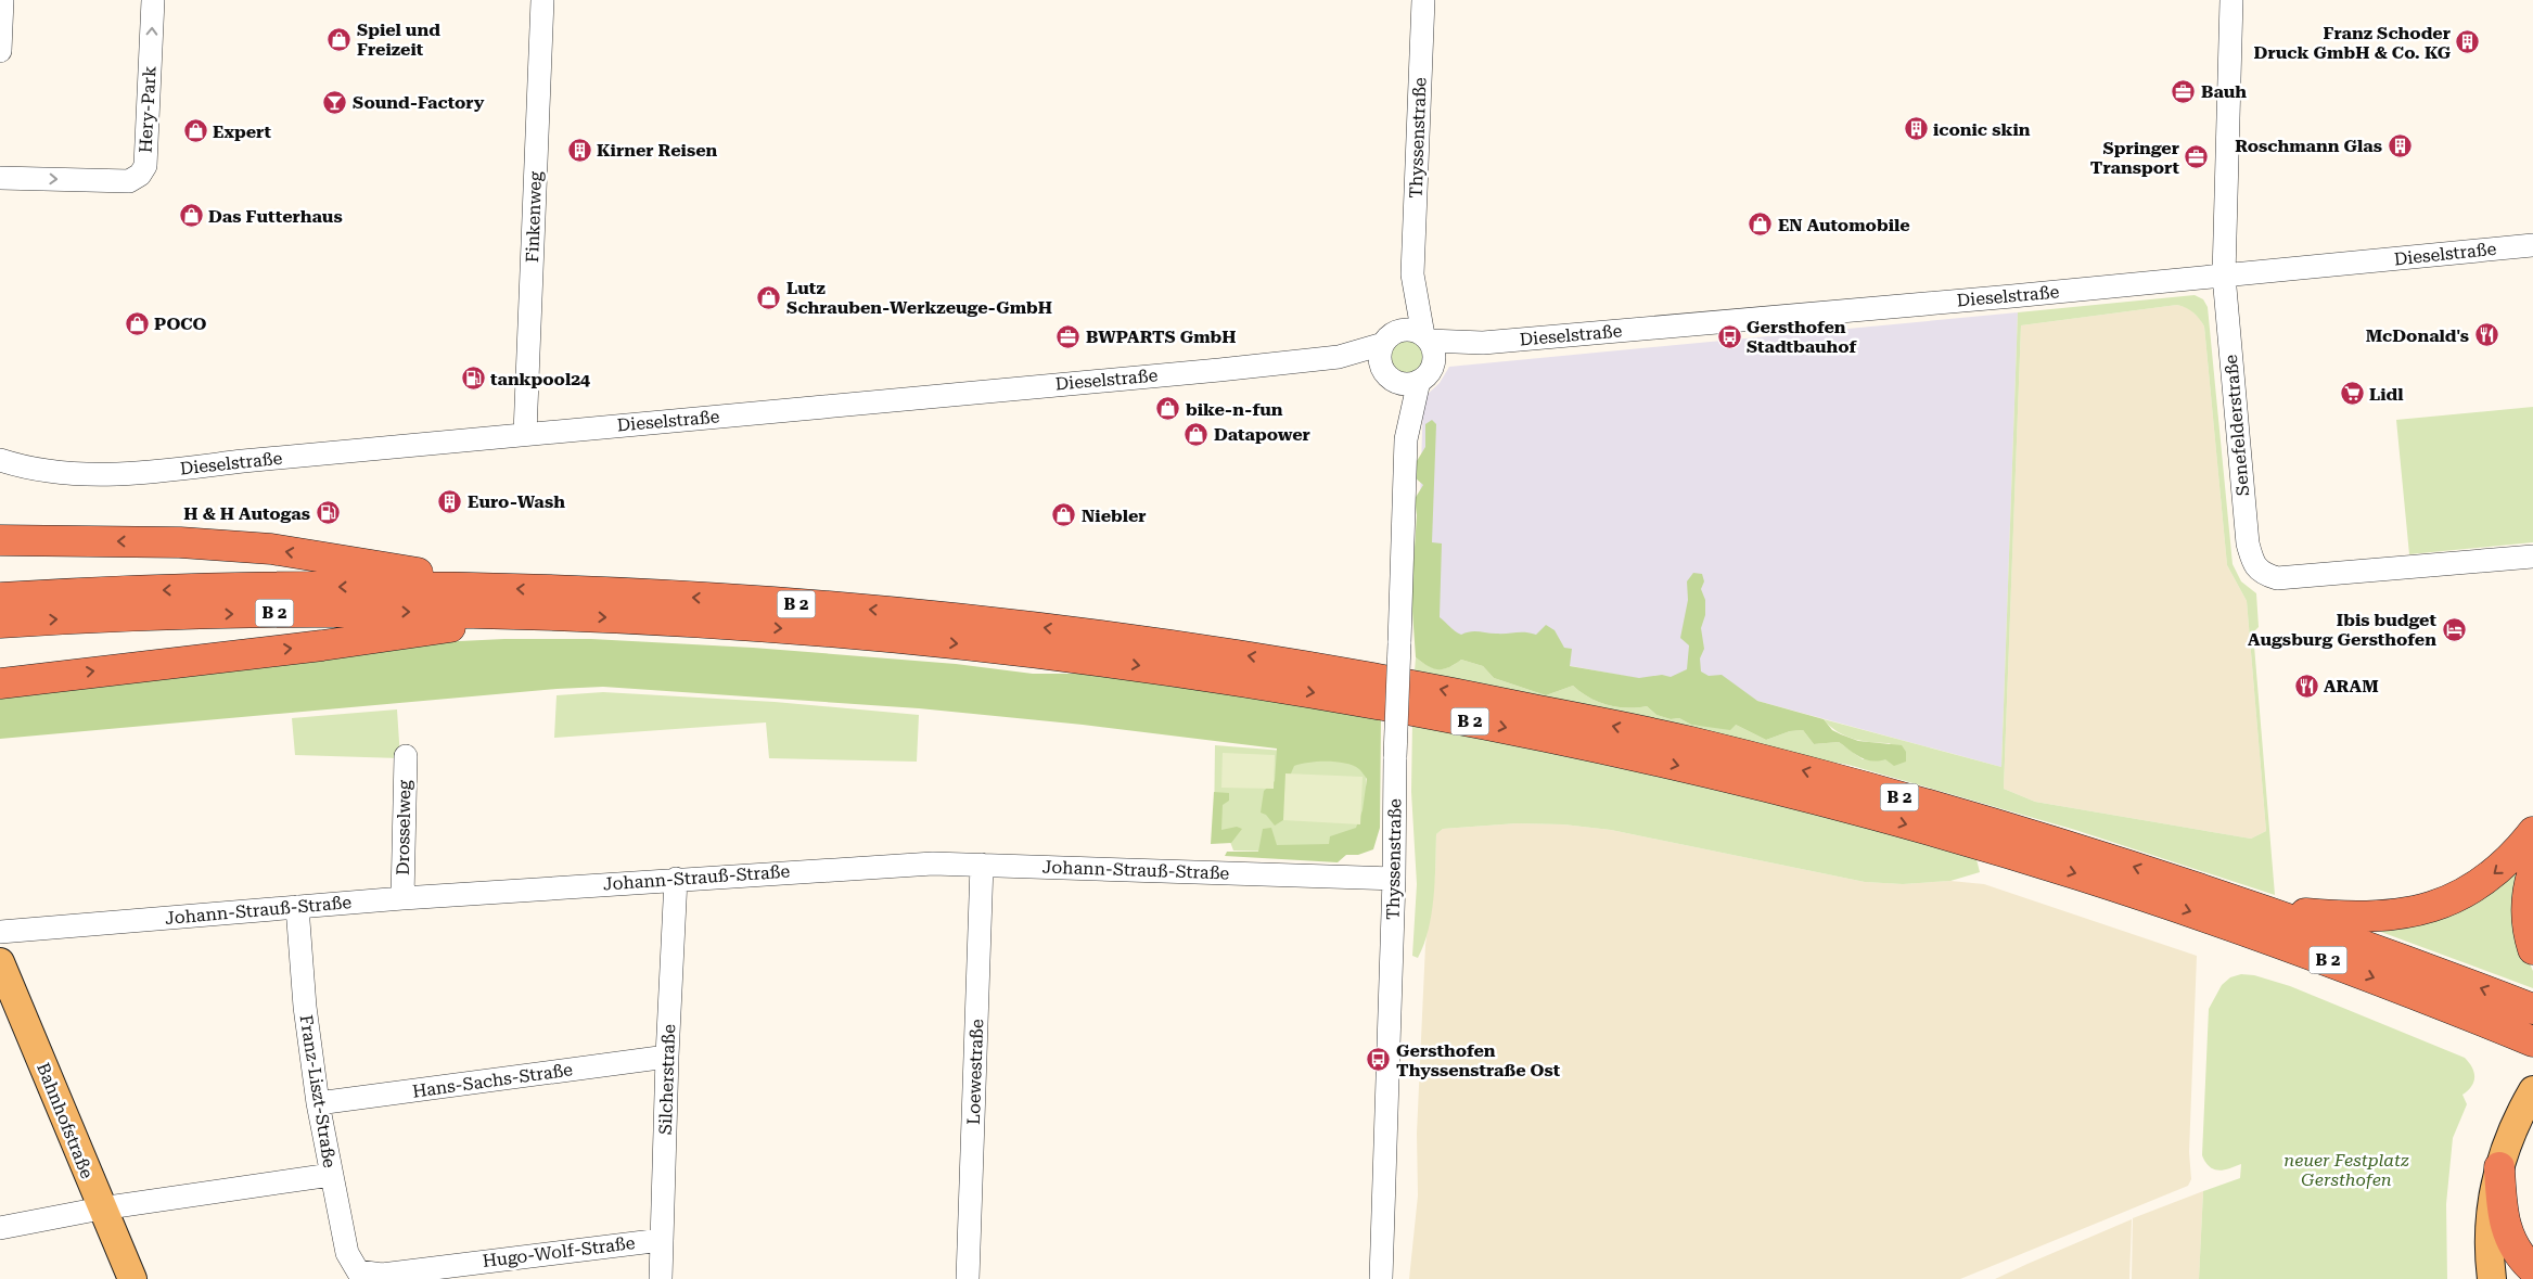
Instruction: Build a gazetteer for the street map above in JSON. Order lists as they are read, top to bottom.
{
  "streets": {
    "highway": ["B 2"],
    "main road": ["Bahnhofstraße"],
    "street": [
      "Hery-Park",
      "Thyssenstraße",
      "Finkenweg",
      "Dieselstraße",
      "Senefelderstraße",
      "Drosselweg",
      "Johann-Strauß-Straße",
      "Loewestraße",
      "Silcherstraße",
      "Hans-Sachs-Straße",
      "Franz-Liszt-Straße",
      "Hugo-Wolf-Straße"
    ]
  },
  "crossings": [
    ["Thyssenstraße", "Dieselstraße"],
    ["Thyssenstraße", "Johann-Strauß-Straße"],
    ["Finkenweg", "Dieselstraße"],
    ["Dieselstraße", "Senefelderstraße"],
    ["Drosselweg", "Johann-Strauß-Straße"],
    ["Johann-Strauß-Straße", "Loewestraße"],
    ["Johann-Strauß-Straße", "Silcherstraße"],
    ["Johann-Strauß-Straße", "Franz-Liszt-Straße"],
    ["Silcherstraße", "Hans-Sachs-Straße"],
    ["Silcherstraße", "Hugo-Wolf-Straße"],
    ["Hans-Sachs-Straße", "Franz-Liszt-Straße"],
    ["Franz-Liszt-Straße", "Hugo-Wolf-Straße"]
  ],
  "parks": ["neuer Festplatz Gersthofen"],
  "places": {
    "shop": [
      "Spiel und Freizeit",
      "Expert",
      "Das Futterhaus",
      "EN Automobile",
      "Lutz Schrauben-Werkzeuge-GmbH",
      "POCO",
      "bike-n-fun",
      "Datapower",
      "Niebler"
    ],
    "building": [
      "Franz Schoder Druck GmbH & Co. KG",
      "iconic skin",
      "Roschmann Glas",
      "Kirner Reisen",
      "Euro-Wash"
    ],
    "office": ["Bauh", "Springer Transport", "BWPARTS GmbH"],
    "bar": ["Sound-Factory"],
    "restaurant": ["McDonald's", "ARAM"],
    "bus stop": ["Gersthofen Stadtbauhof", "Gersthofen Thyssenstraße Ost"],
    "fuel station": ["tankpool24", "H & H Autogas"],
    "supermarket": ["Lidl"],
    "hotel": ["Ibis budget Augsburg Gersthofen"]
  }
}
